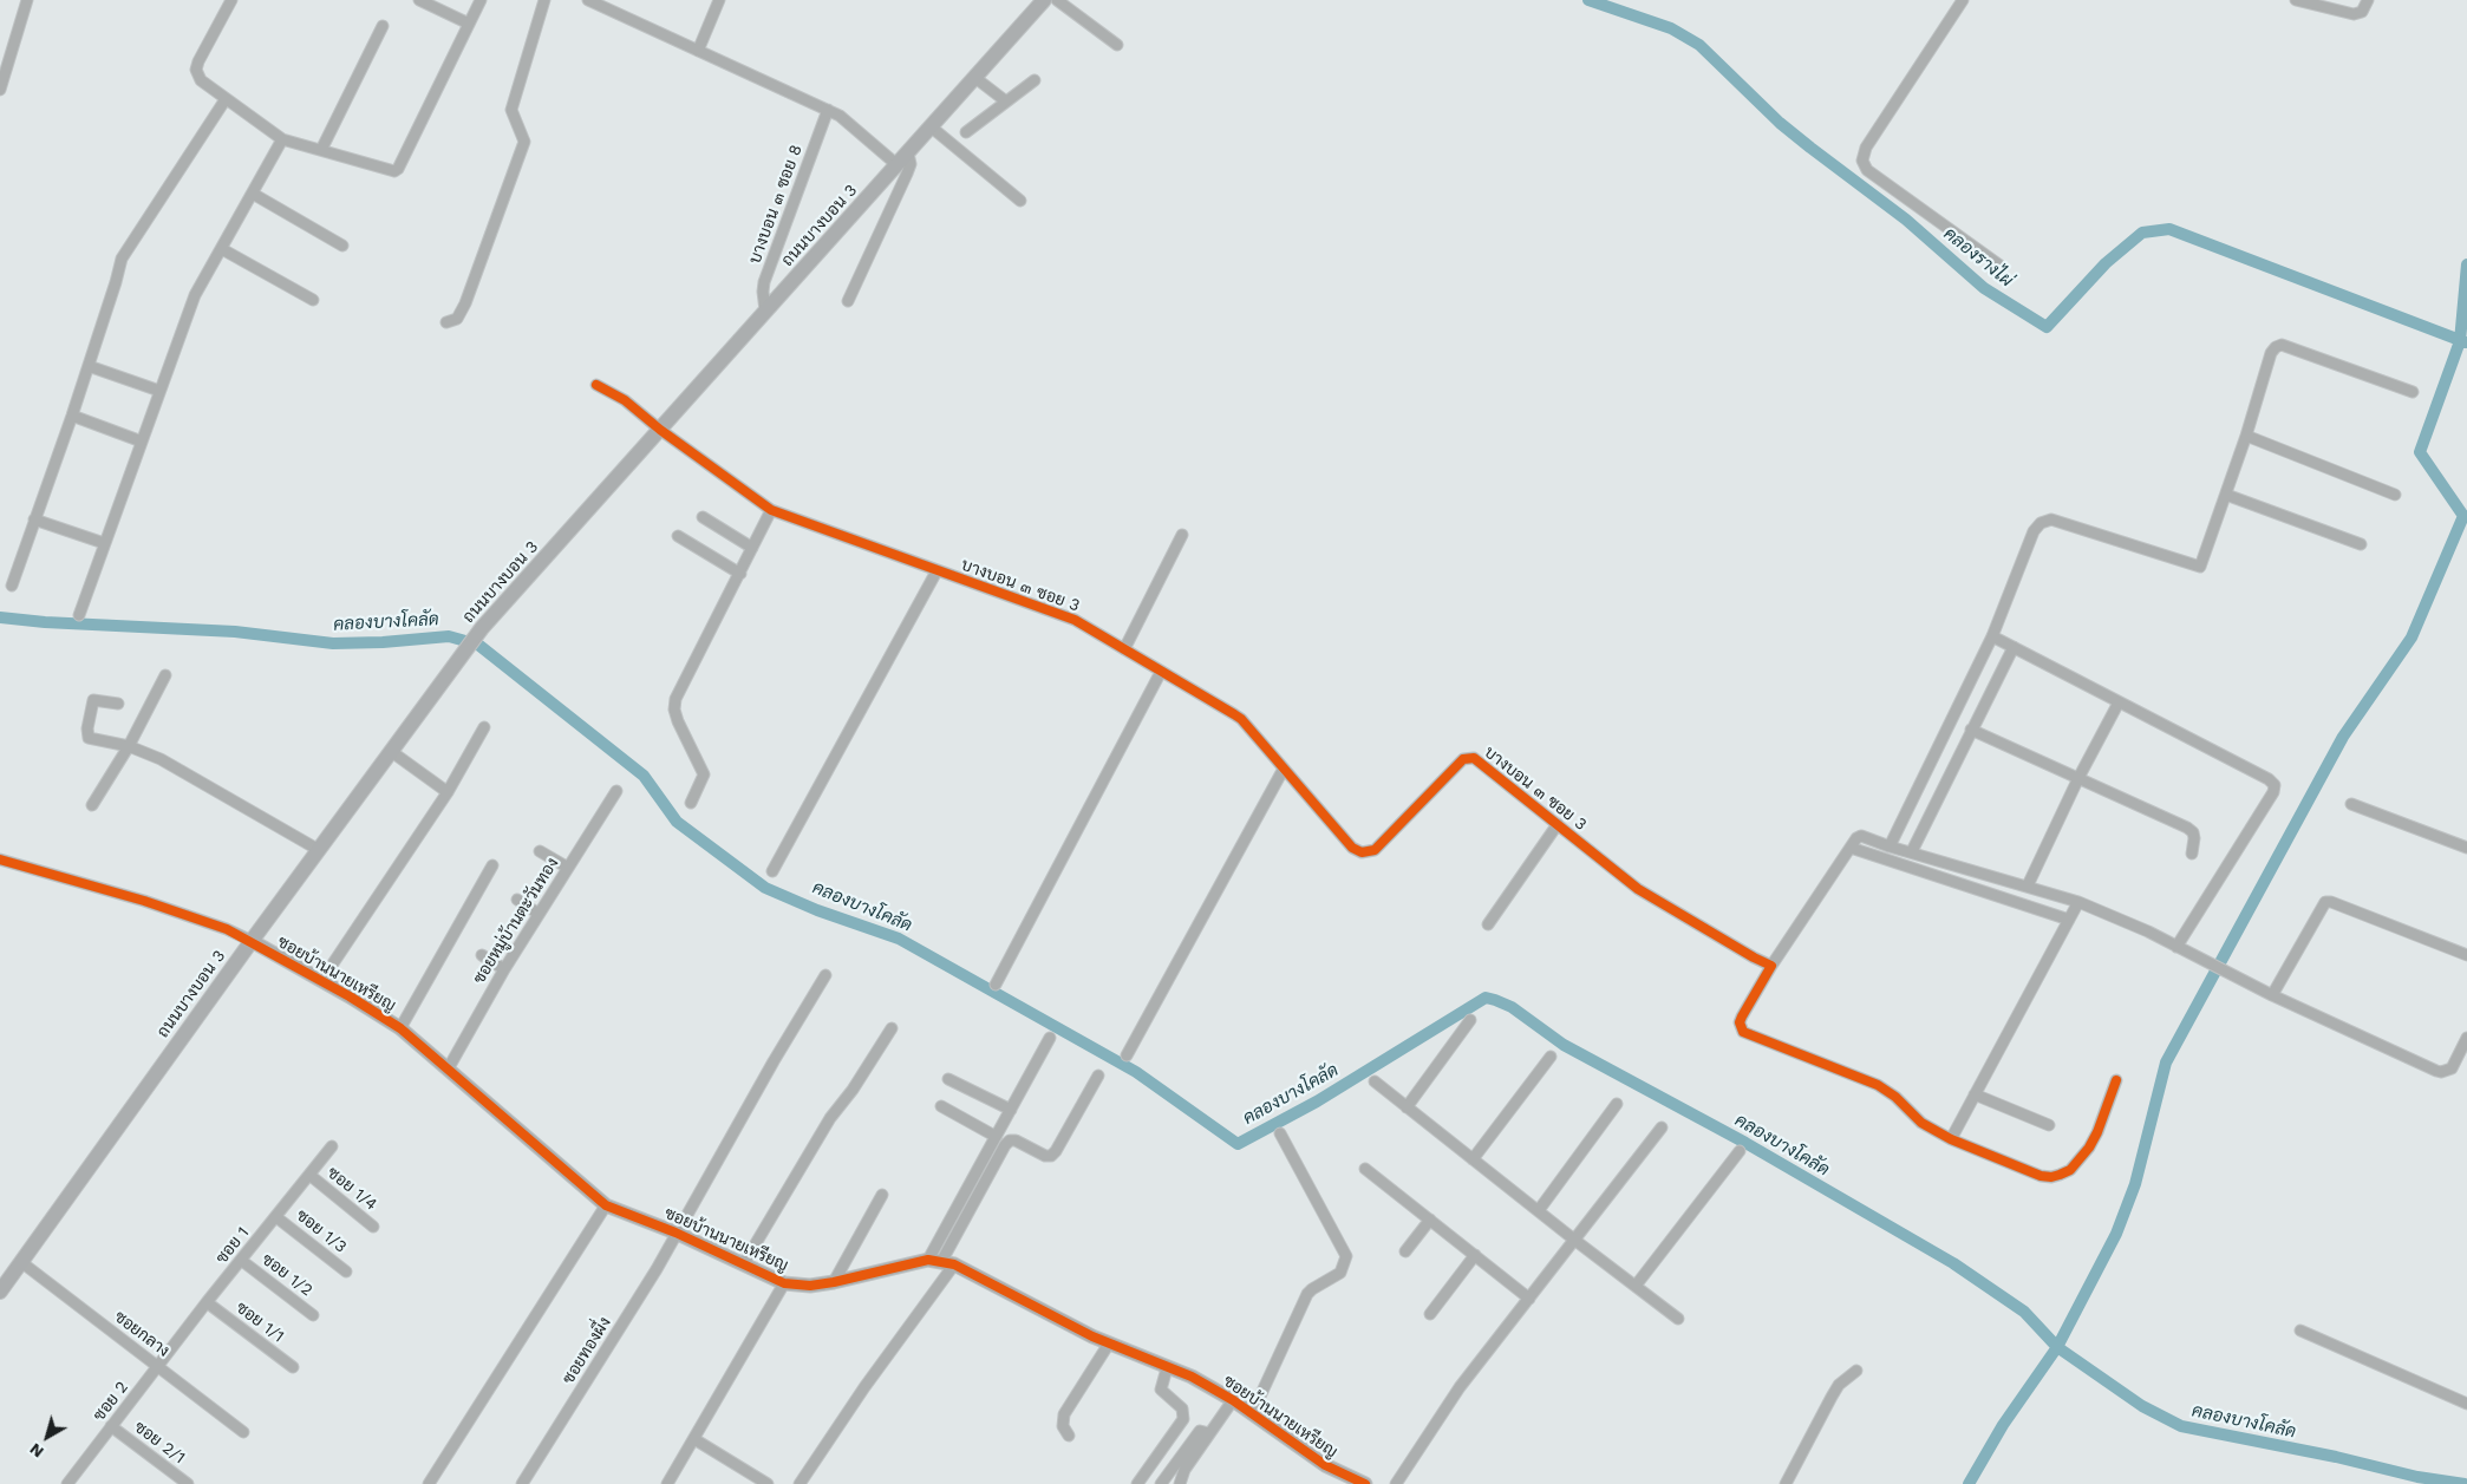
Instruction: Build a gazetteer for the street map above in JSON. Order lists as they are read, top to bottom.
{
  "streets": {
    "main road": ["ถนนบางบอน 3"],
    "street": [
      "บางบอน ๓ ซอย 8",
      "บางบอน ๓ ซอย 3",
      "ซอยหมู่บ้านตะวันทอง",
      "ซอยบ้านนายเหรียญ",
      "ซอย 1/4",
      "ซอย 1/3",
      "ซอย 1",
      "ซอย 1/2",
      "ซอย 1/1",
      "ซอยกลาง",
      "ซอยทองผึ่ง",
      "ซอย 2",
      "ซอย 2/1"
    ]
  },
  "crossings": [
    ["บางบอน ๓ ซอย 8", "ถนนบางบอน 3"],
    ["ถนนบางบอน 3", "บางบอน ๓ ซอย 3"],
    ["ถนนบางบอน 3", "ซอยบ้านนายเหรียญ"],
    ["ถนนบางบอน 3", "ซอยกลาง"],
    ["ซอยหมู่บ้านตะวันทอง", "ซอยบ้านนายเหรียญ"],
    ["ซอยบ้านนายเหรียญ", "ซอยทองผึ่ง"],
    ["ซอย 1/4", "ซอย 1"],
    ["ซอย 1/3", "ซอย 1"],
    ["ซอย 1", "ซอย 1/2"],
    ["ซอย 1", "ซอย 1/1"],
    ["ซอย 1", "ซอยกลาง"],
    ["ซอย 1", "ซอย 2"],
    ["ซอยกลาง", "ซอย 2"],
    ["ซอย 2", "ซอย 2/1"]
  ],
  "water": ["คลองรางไผ่", "คลองบางโคลัด"],
  "north": "bottom left"
}
